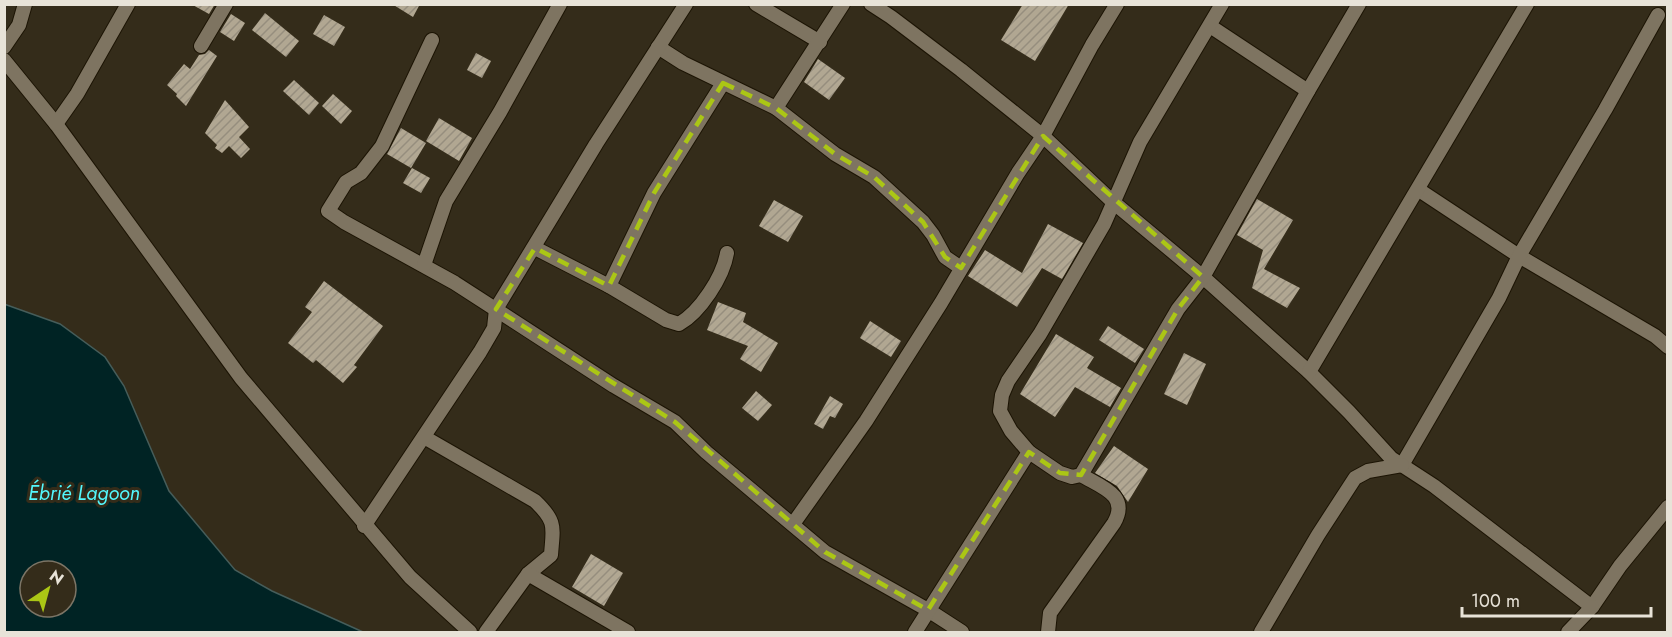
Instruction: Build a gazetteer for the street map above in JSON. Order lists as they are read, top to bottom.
{
  "water": ["Ébrié Lagoon"],
  "scale_bar": "100 m",
  "north": "top right"
}
